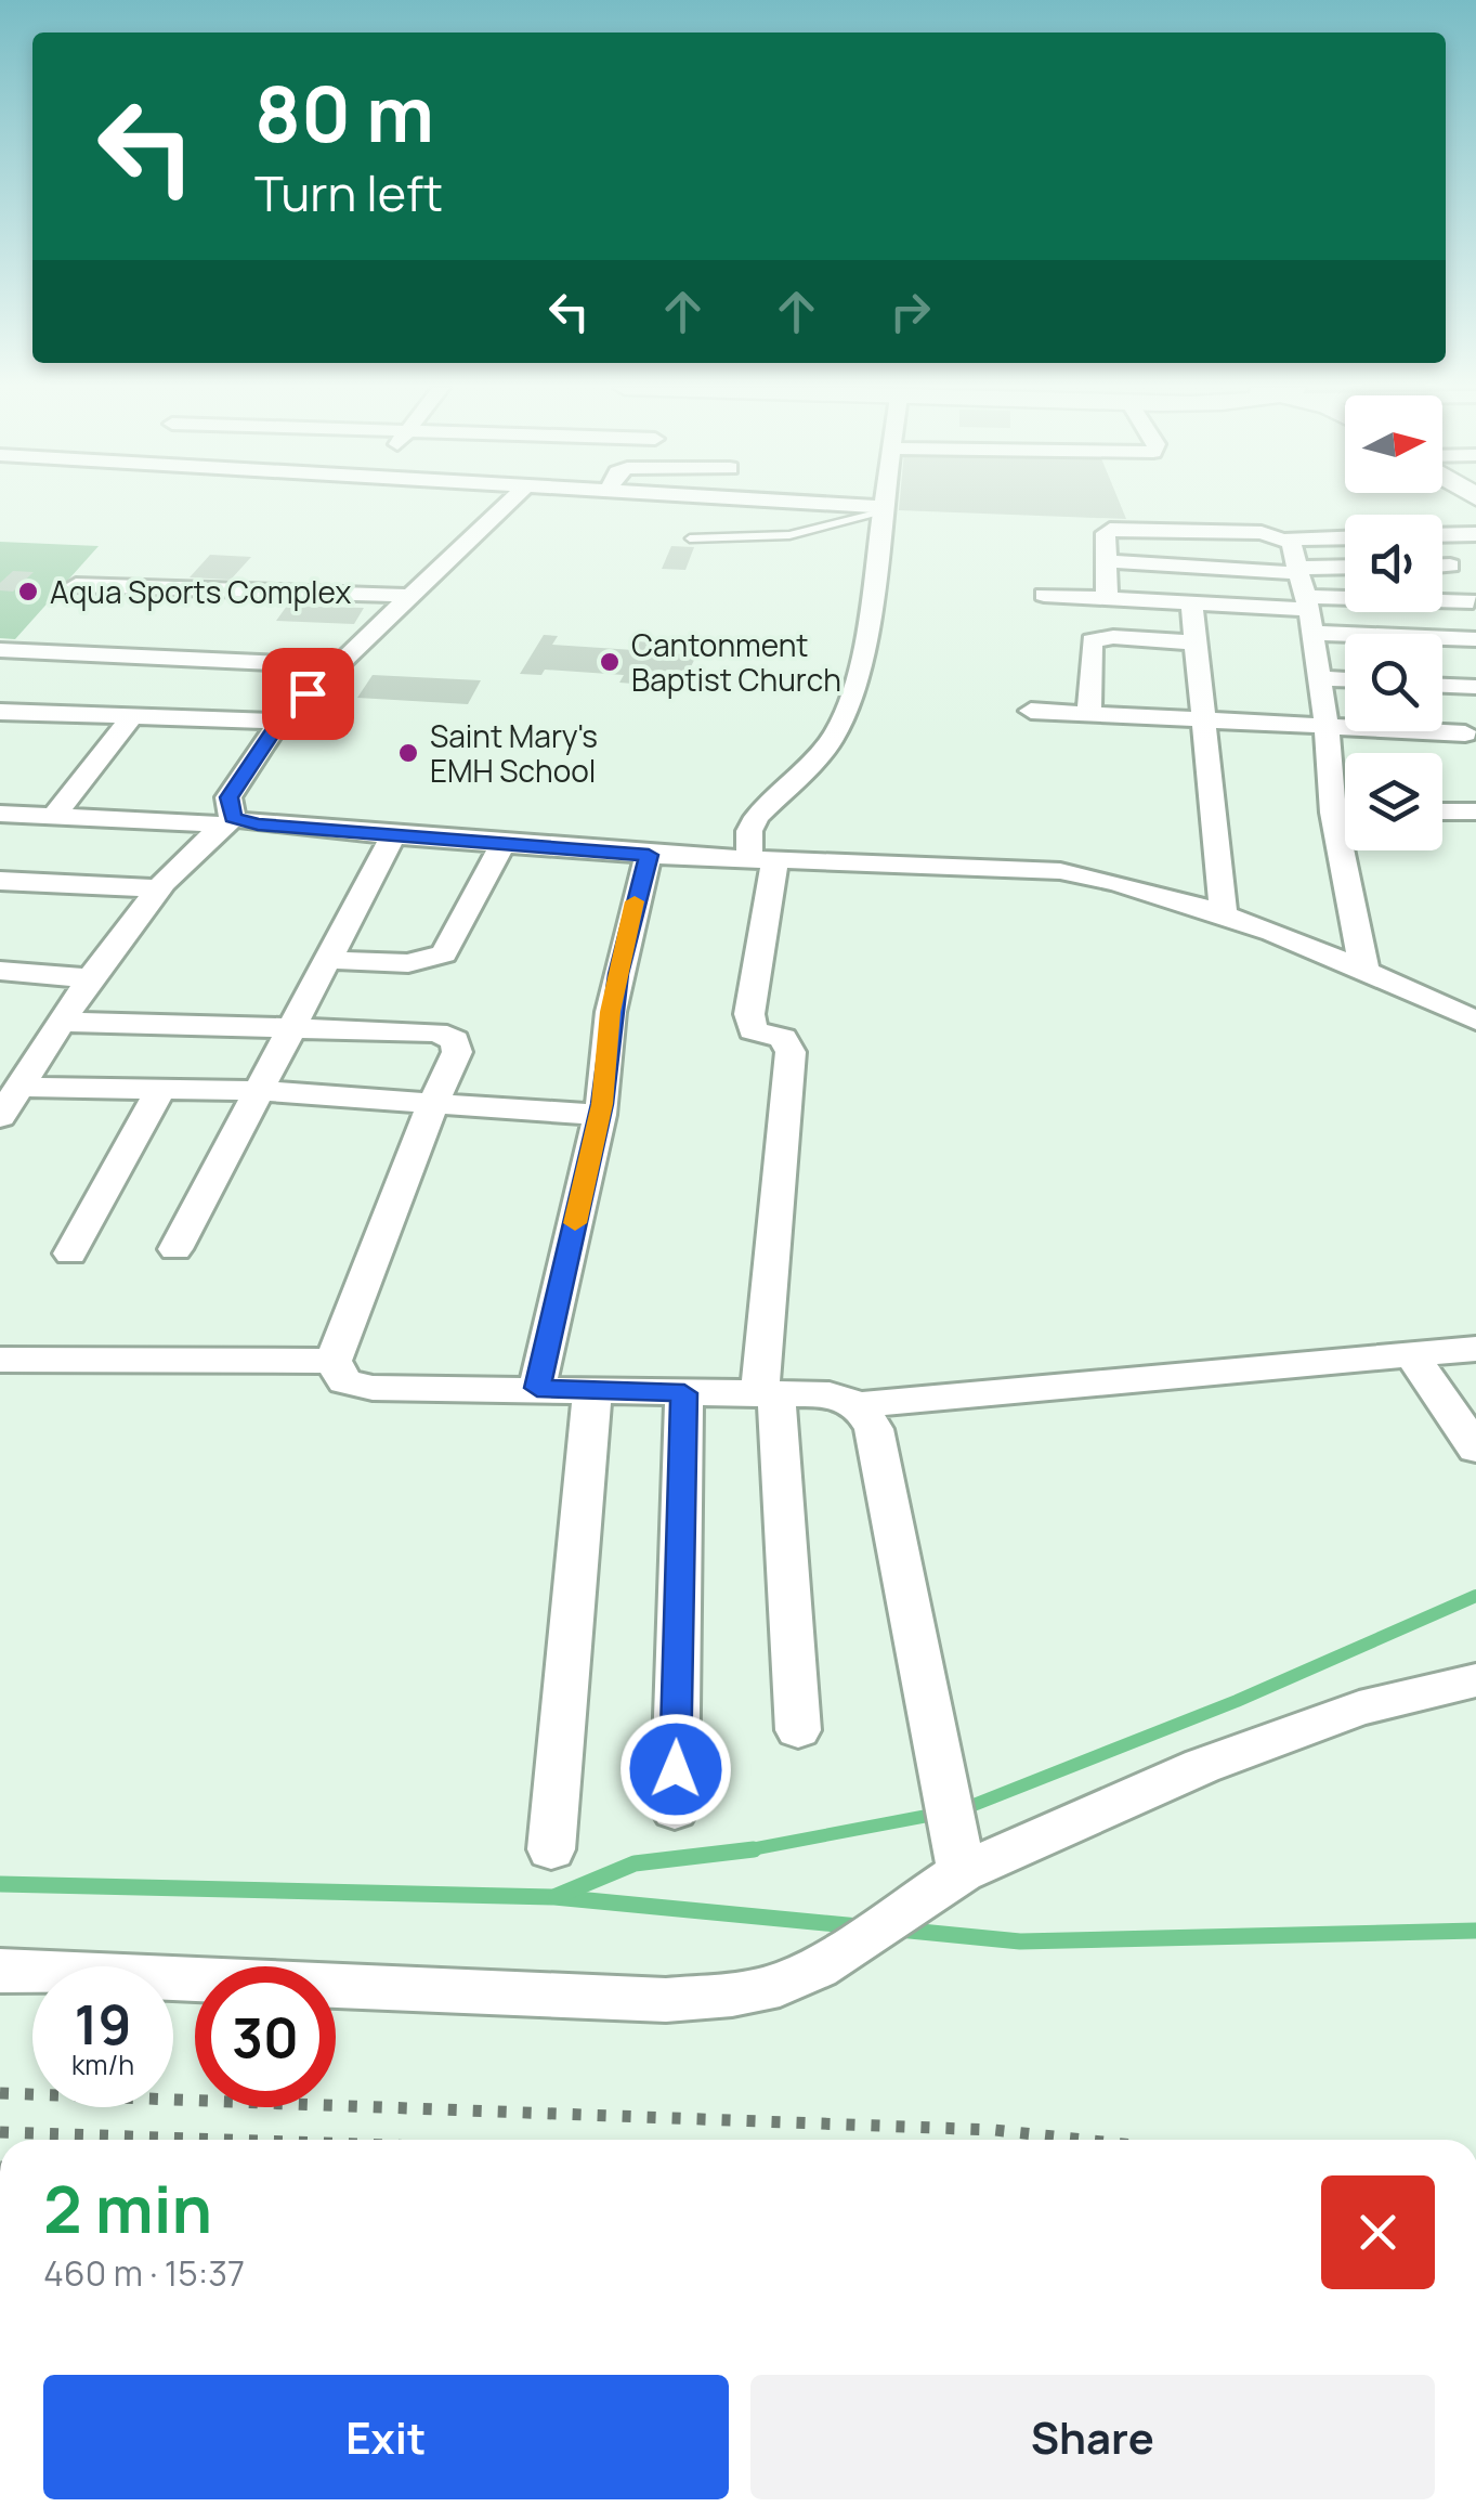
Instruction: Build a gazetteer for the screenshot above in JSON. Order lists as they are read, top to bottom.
{
  "places": ["Aqua Sports Complex", "Cantonment Baptist Church", "Saint Mary's EMH School"],
  "north": "right",
  "page": {
    "turn": ["80 m", "Turn left"],
    "speed": "19 km/h",
    "limit": "30",
    "heading": ["2 min", "460 m · 15:37"],
    "buttons": ["Exit", "Share"]
  }
}
